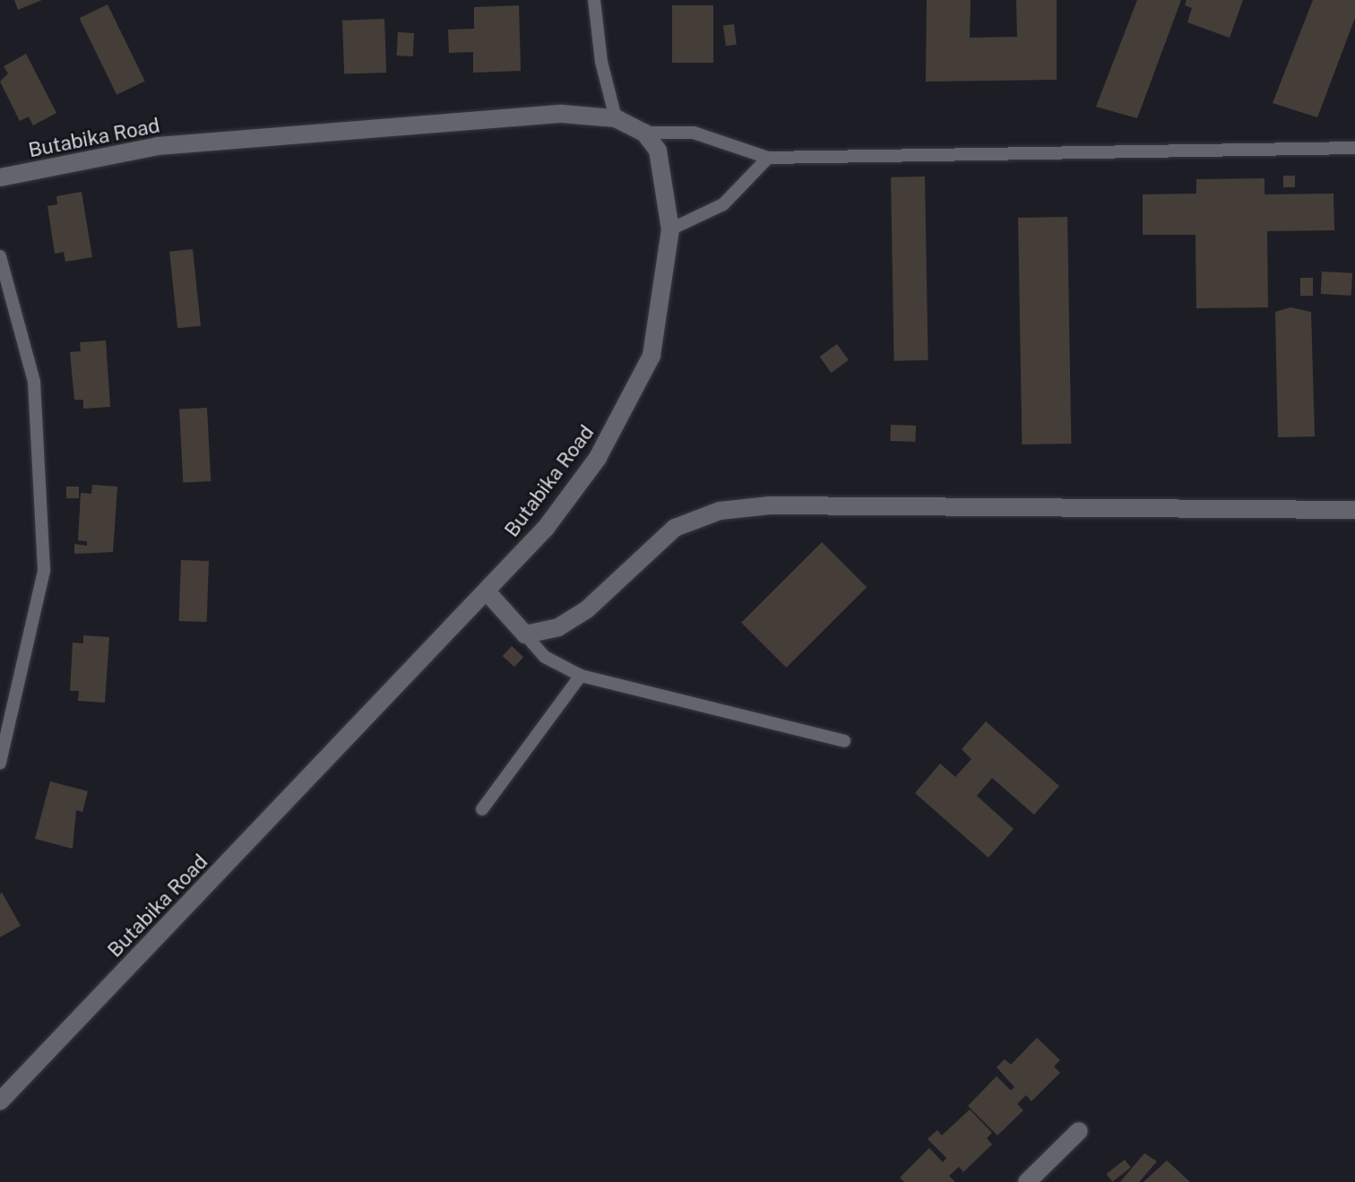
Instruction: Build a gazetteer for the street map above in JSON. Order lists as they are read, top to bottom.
{
  "streets": {
    "street": ["Butabika Road"]
  }
}
